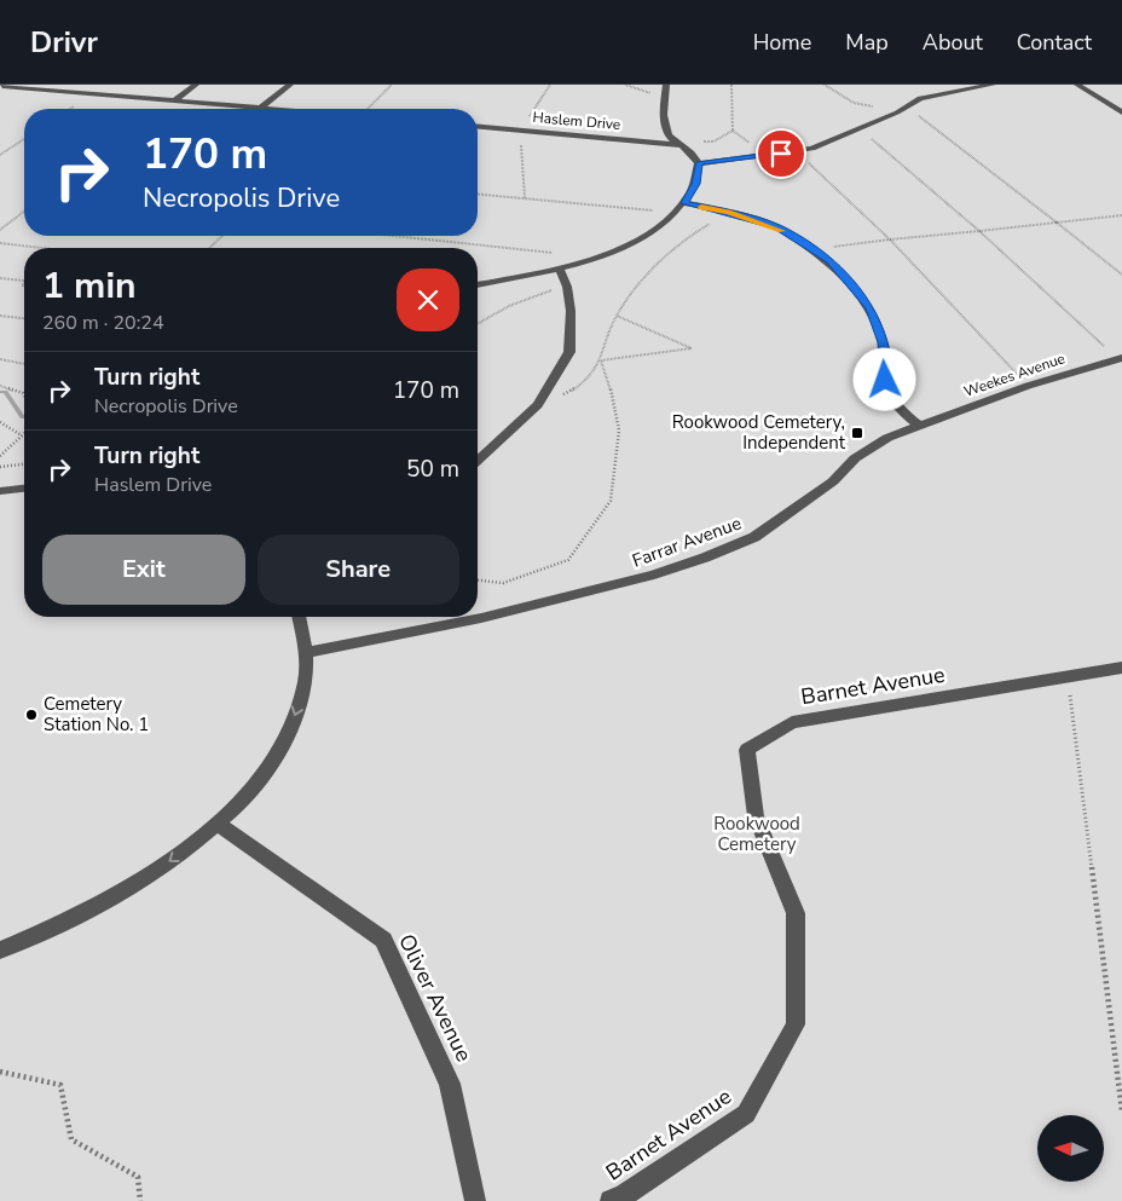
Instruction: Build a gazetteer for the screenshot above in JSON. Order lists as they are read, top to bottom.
{
  "streets": {
    "street": [
      "Haslem Drive",
      "Weekes Avenue",
      "Farrar Avenue",
      "Barnet Avenue",
      "Oliver Avenue"
    ]
  },
  "crossings": [
    ["Weekes Avenue", "Farrar Avenue"]
  ],
  "parks": ["Rookwood Cemetery"],
  "places": {
    "transit": ["Rookwood Cemetery, Independent"],
    "other": ["Cemetery Station No. 1"]
  },
  "north": "left",
  "page": {
    "header": "Drivr",
    "nav": [
      "Home",
      "Map",
      "About",
      "Contact"
    ],
    "turn": ["170 m", "Necropolis Drive"],
    "heading": ["1 min", "260 m · 20:24"],
    "list": [
      {
        "name": "Turn right",
        "note": "Necropolis Drive",
        "value": "170 m"
      },
      {
        "name": "Turn right",
        "note": "Haslem Drive",
        "value": "50 m"
      }
    ],
    "buttons": ["Exit", "Share"]
  }
}
